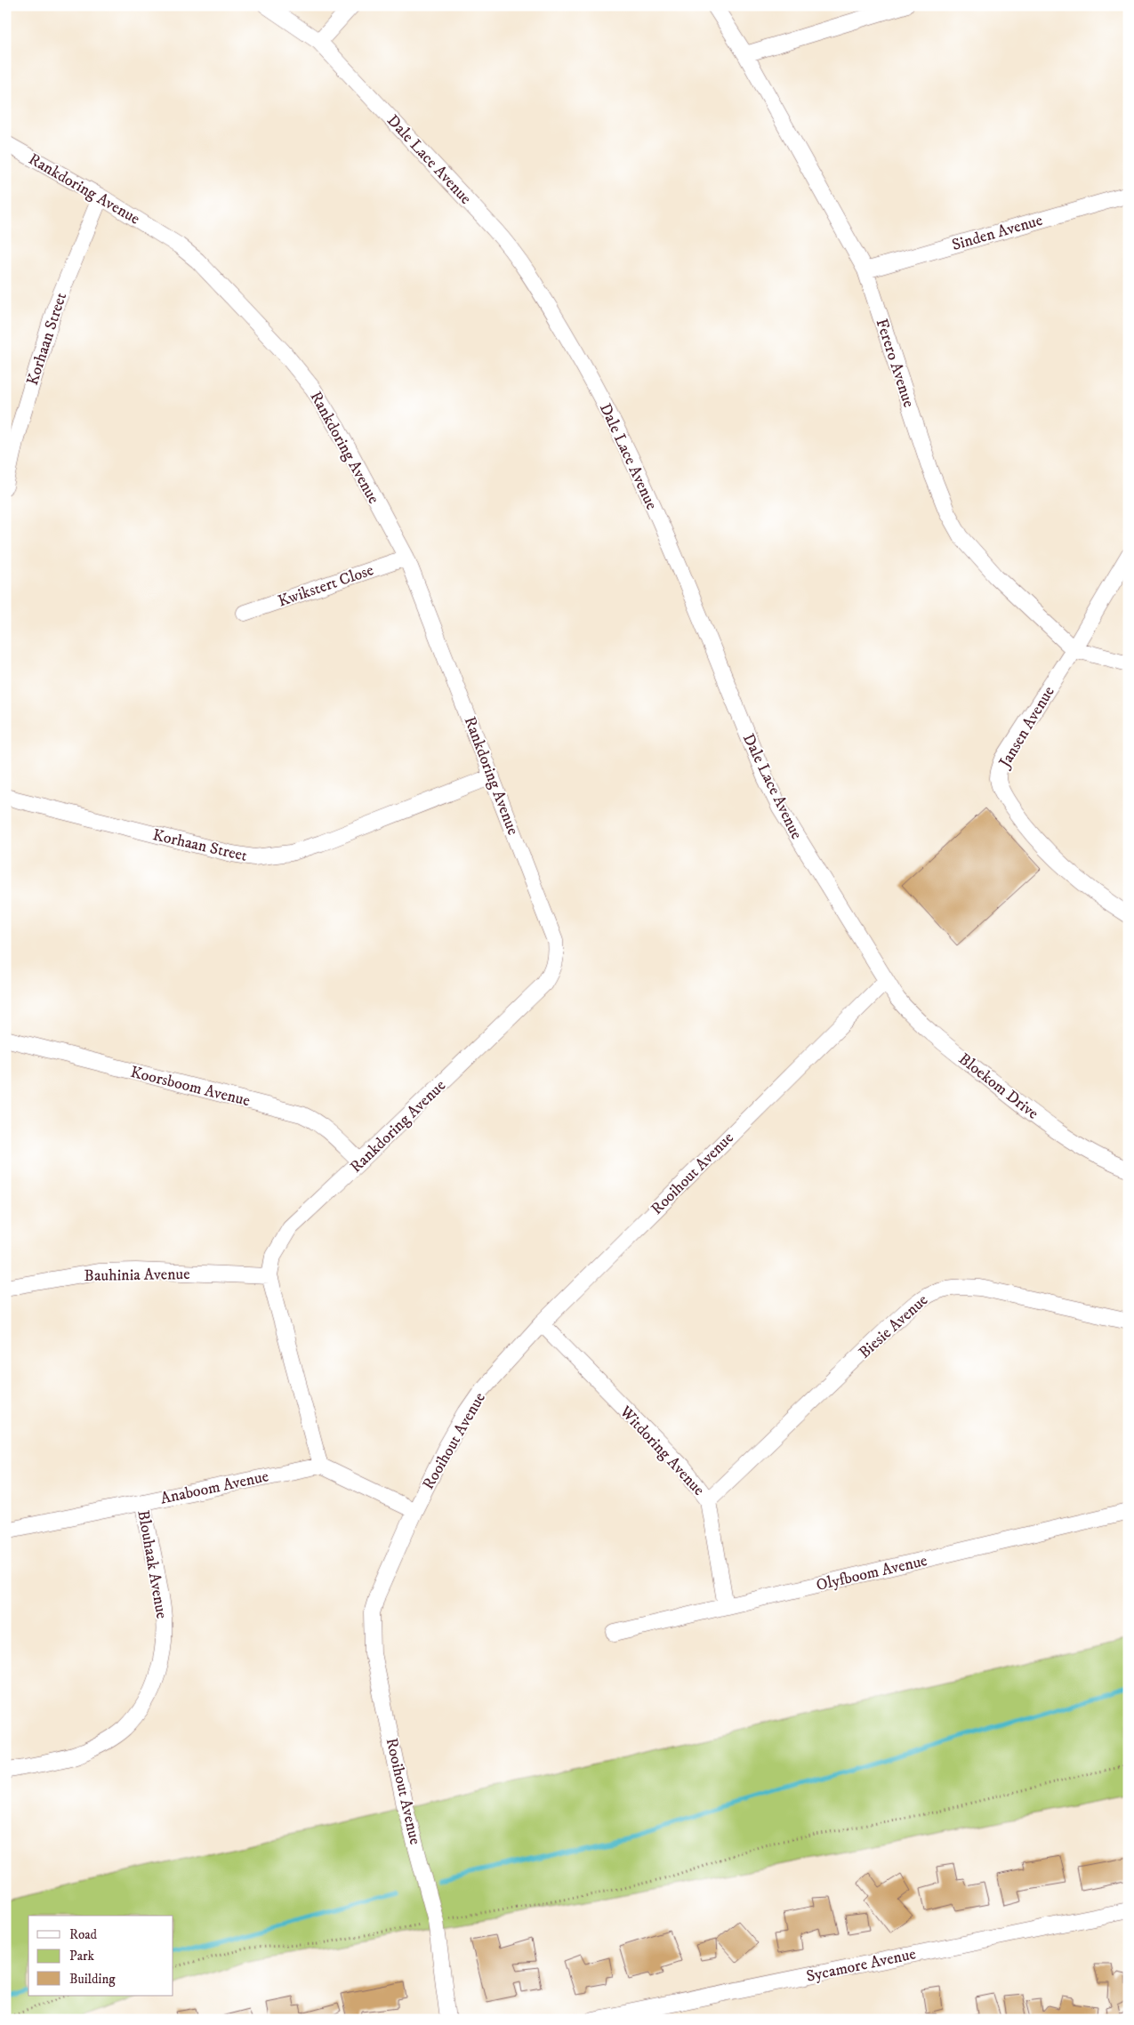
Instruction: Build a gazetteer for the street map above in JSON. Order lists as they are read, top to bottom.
{
  "streets": {
    "street": [
      "Dale Lace Avenue",
      "Rankdoring Avenue",
      "Sinden Avenue",
      "Korhaan Street",
      "Ferero Avenue",
      "Kwikstert Close",
      "Jansen Avenue",
      "Koorsboom Avenue",
      "Bloekom Drive",
      "Rooihout Avenue",
      "Bauhinia Avenue",
      "Biesie Avenue",
      "Witdoring Avenue",
      "Anaboom Avenue",
      "Blouhaak Avenue",
      "Olyfboom Avenue",
      "Sycamore Avenue"
    ]
  },
  "crossings": [
    ["Dale Lace Avenue", "Bloekom Drive"],
    ["Dale Lace Avenue", "Rooihout Avenue"],
    ["Rankdoring Avenue", "Korhaan Street"],
    ["Rankdoring Avenue", "Kwikstert Close"],
    ["Rankdoring Avenue", "Koorsboom Avenue"],
    ["Rankdoring Avenue", "Bauhinia Avenue"],
    ["Rankdoring Avenue", "Anaboom Avenue"],
    ["Sinden Avenue", "Ferero Avenue"],
    ["Ferero Avenue", "Jansen Avenue"],
    ["Bloekom Drive", "Rooihout Avenue"],
    ["Rooihout Avenue", "Witdoring Avenue"],
    ["Biesie Avenue", "Witdoring Avenue"],
    ["Witdoring Avenue", "Olyfboom Avenue"],
    ["Anaboom Avenue", "Blouhaak Avenue"]
  ],
  "legend": ["Road", "Park", "Building"]
}
